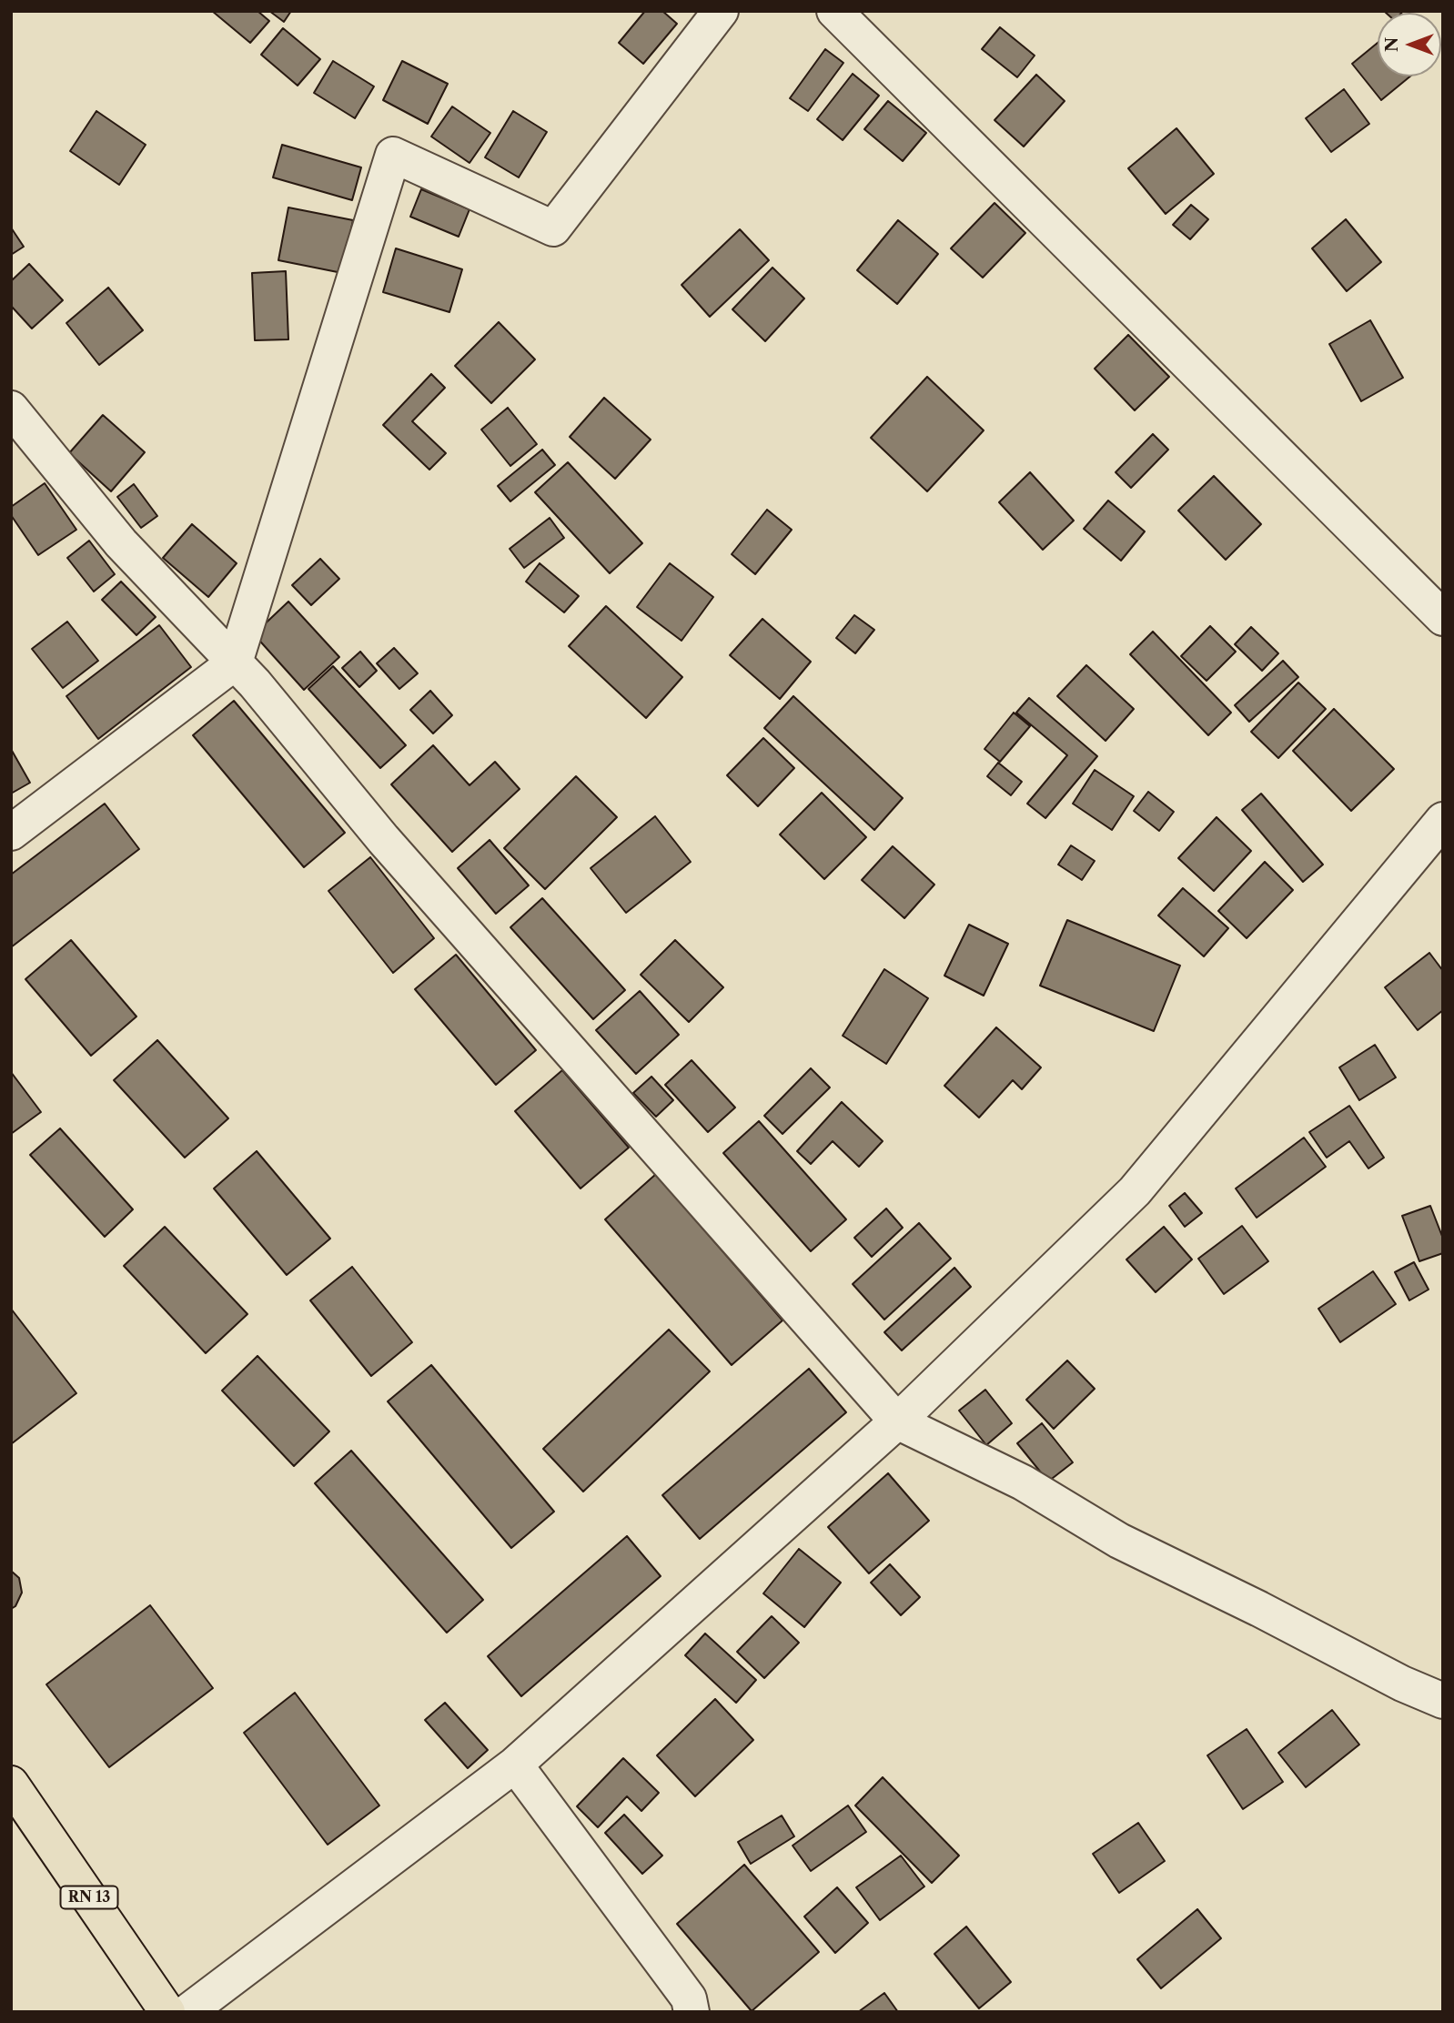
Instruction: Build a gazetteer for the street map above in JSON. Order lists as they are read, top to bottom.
{
  "streets": {
    "main road": ["RN 13"]
  },
  "north": "left"
}
